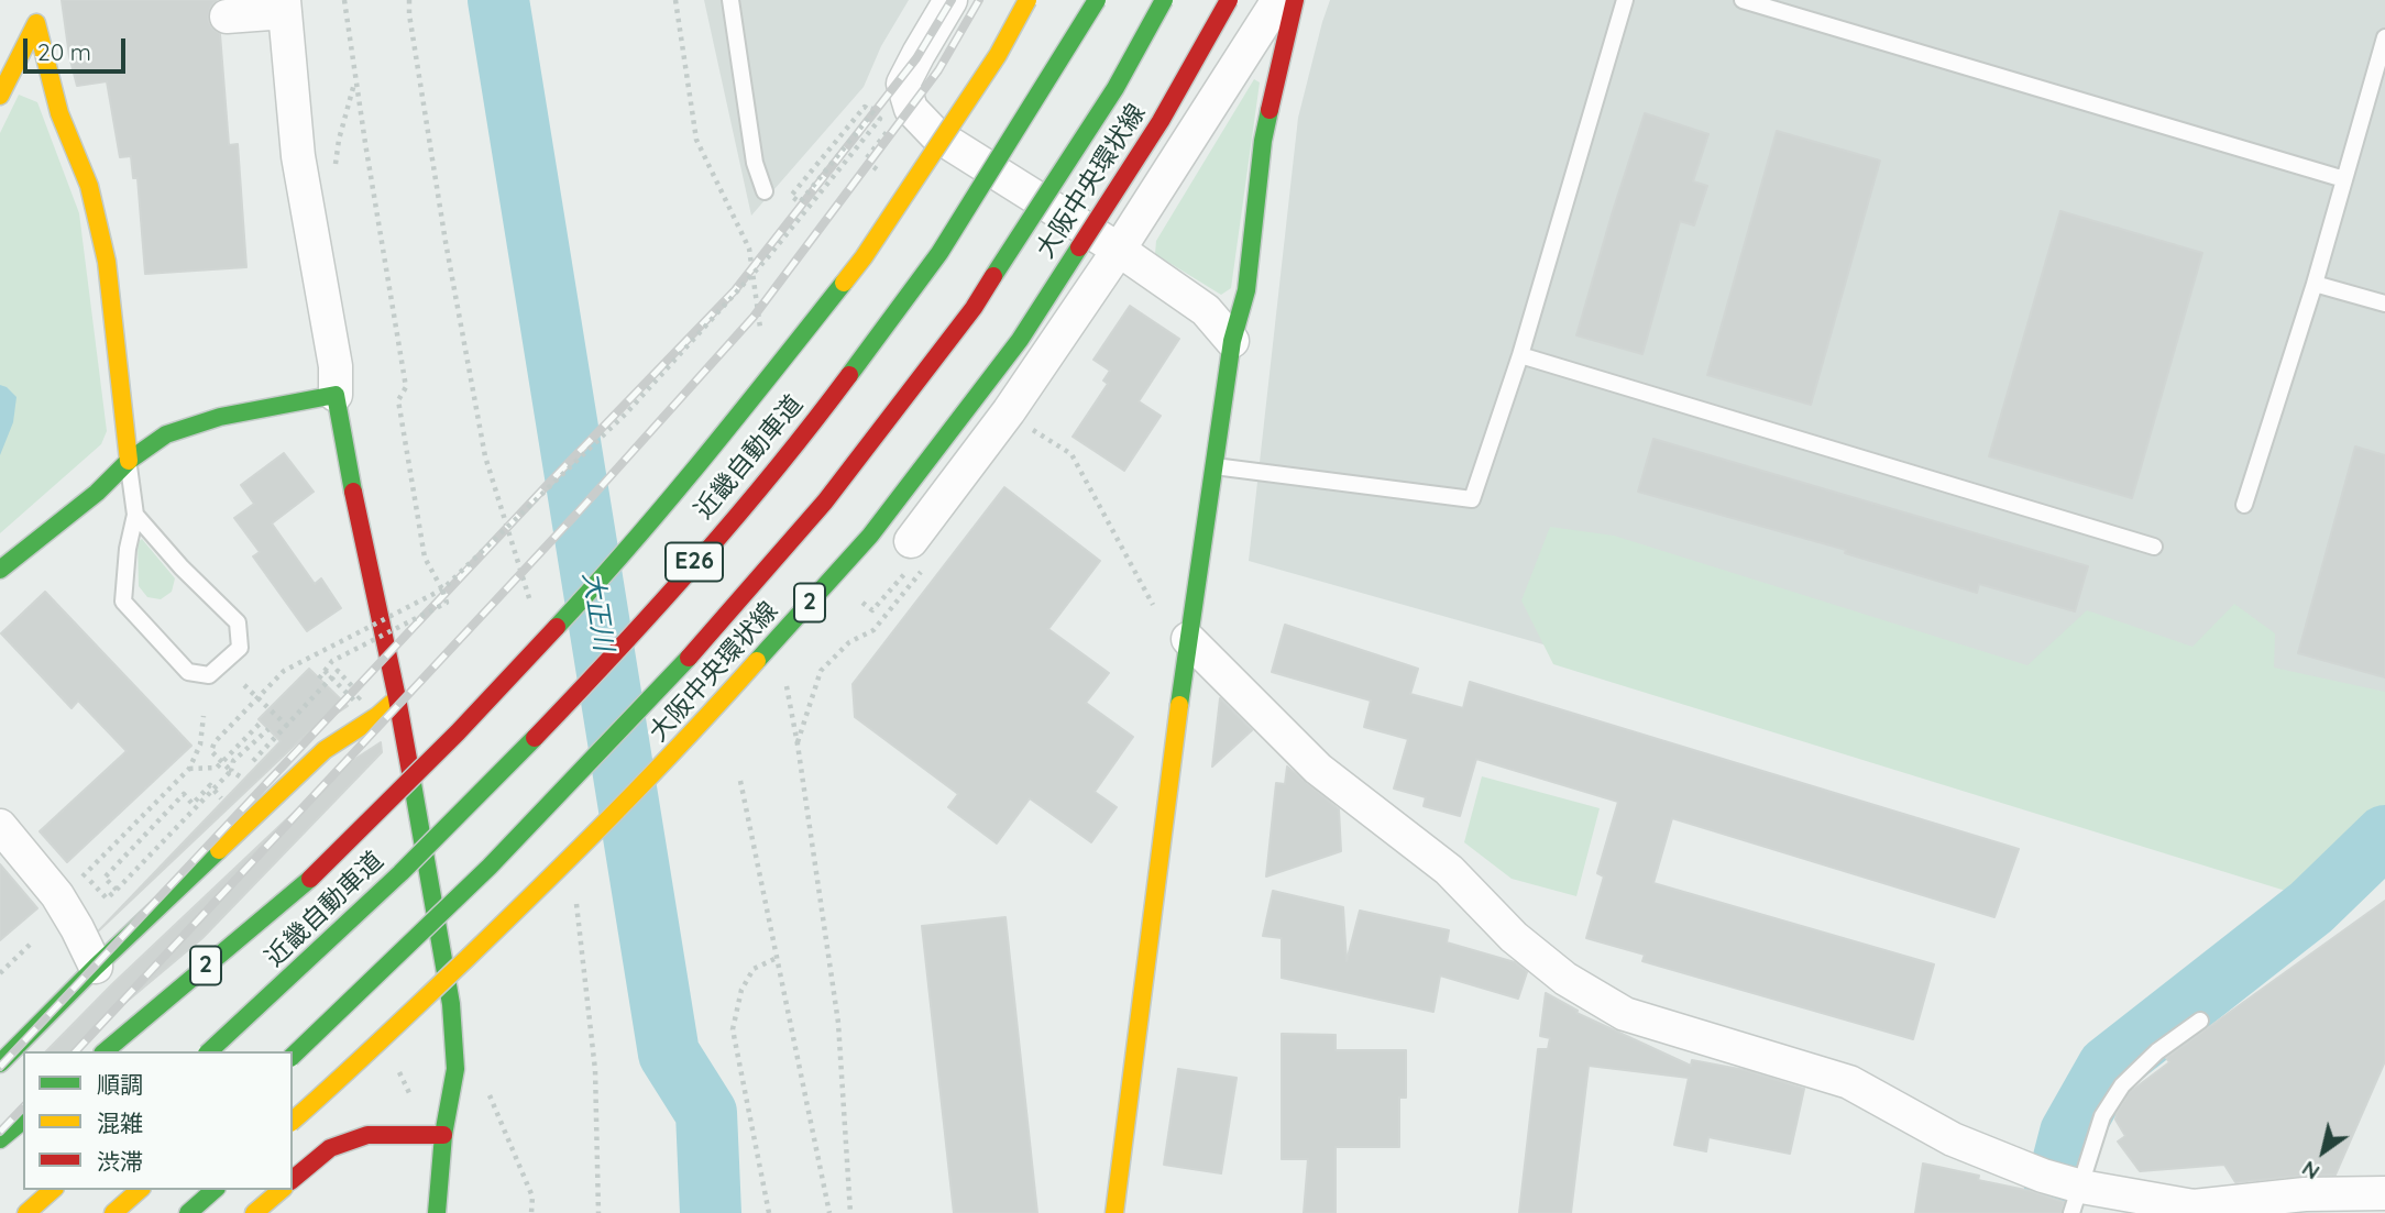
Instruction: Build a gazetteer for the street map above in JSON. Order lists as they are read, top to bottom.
{
  "streets": {
    "main road": [
      "大阪中央環状線",
      "近畿自動車道",
      "E26",
      "2"
    ]
  },
  "water": ["大正川"],
  "legend": ["順調", "混雑", "渋滞"],
  "scale_bar": "20 m",
  "north": "bottom left"
}
